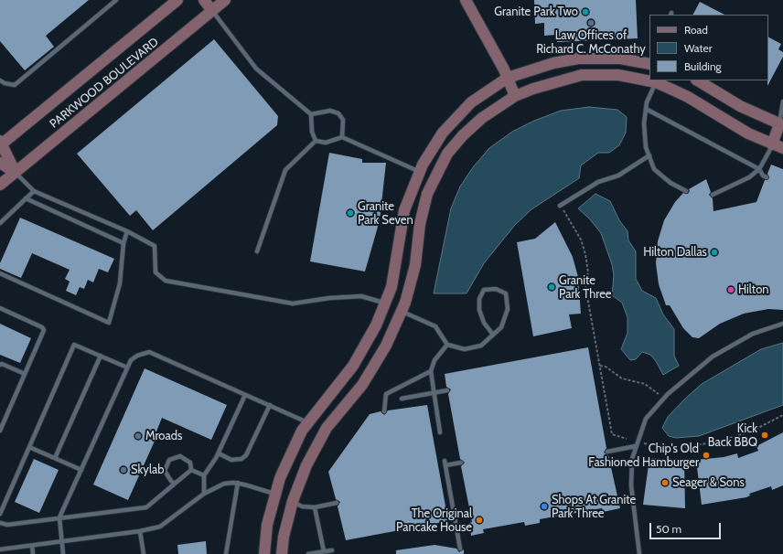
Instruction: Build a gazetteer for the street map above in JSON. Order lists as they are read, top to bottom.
{
  "streets": {
    "street": ["PARKWOOD BOULEVARD"]
  },
  "places": [
    "Granite Park Two",
    "Law Offices of Richard C. McConathy",
    "Granite Park Seven",
    "Hilton Dallas",
    "Granite Park Three",
    "Hilton",
    "Kick Back BBQ",
    "Mroads",
    "Chip's Old Fashioned Hamburger",
    "Skylab",
    "Seager & Sons",
    "Shops At Granite Park Three",
    "The Original Pancake House"
  ],
  "legend": ["Road", "Water", "Building"],
  "scale_bar": "50 m"
}
